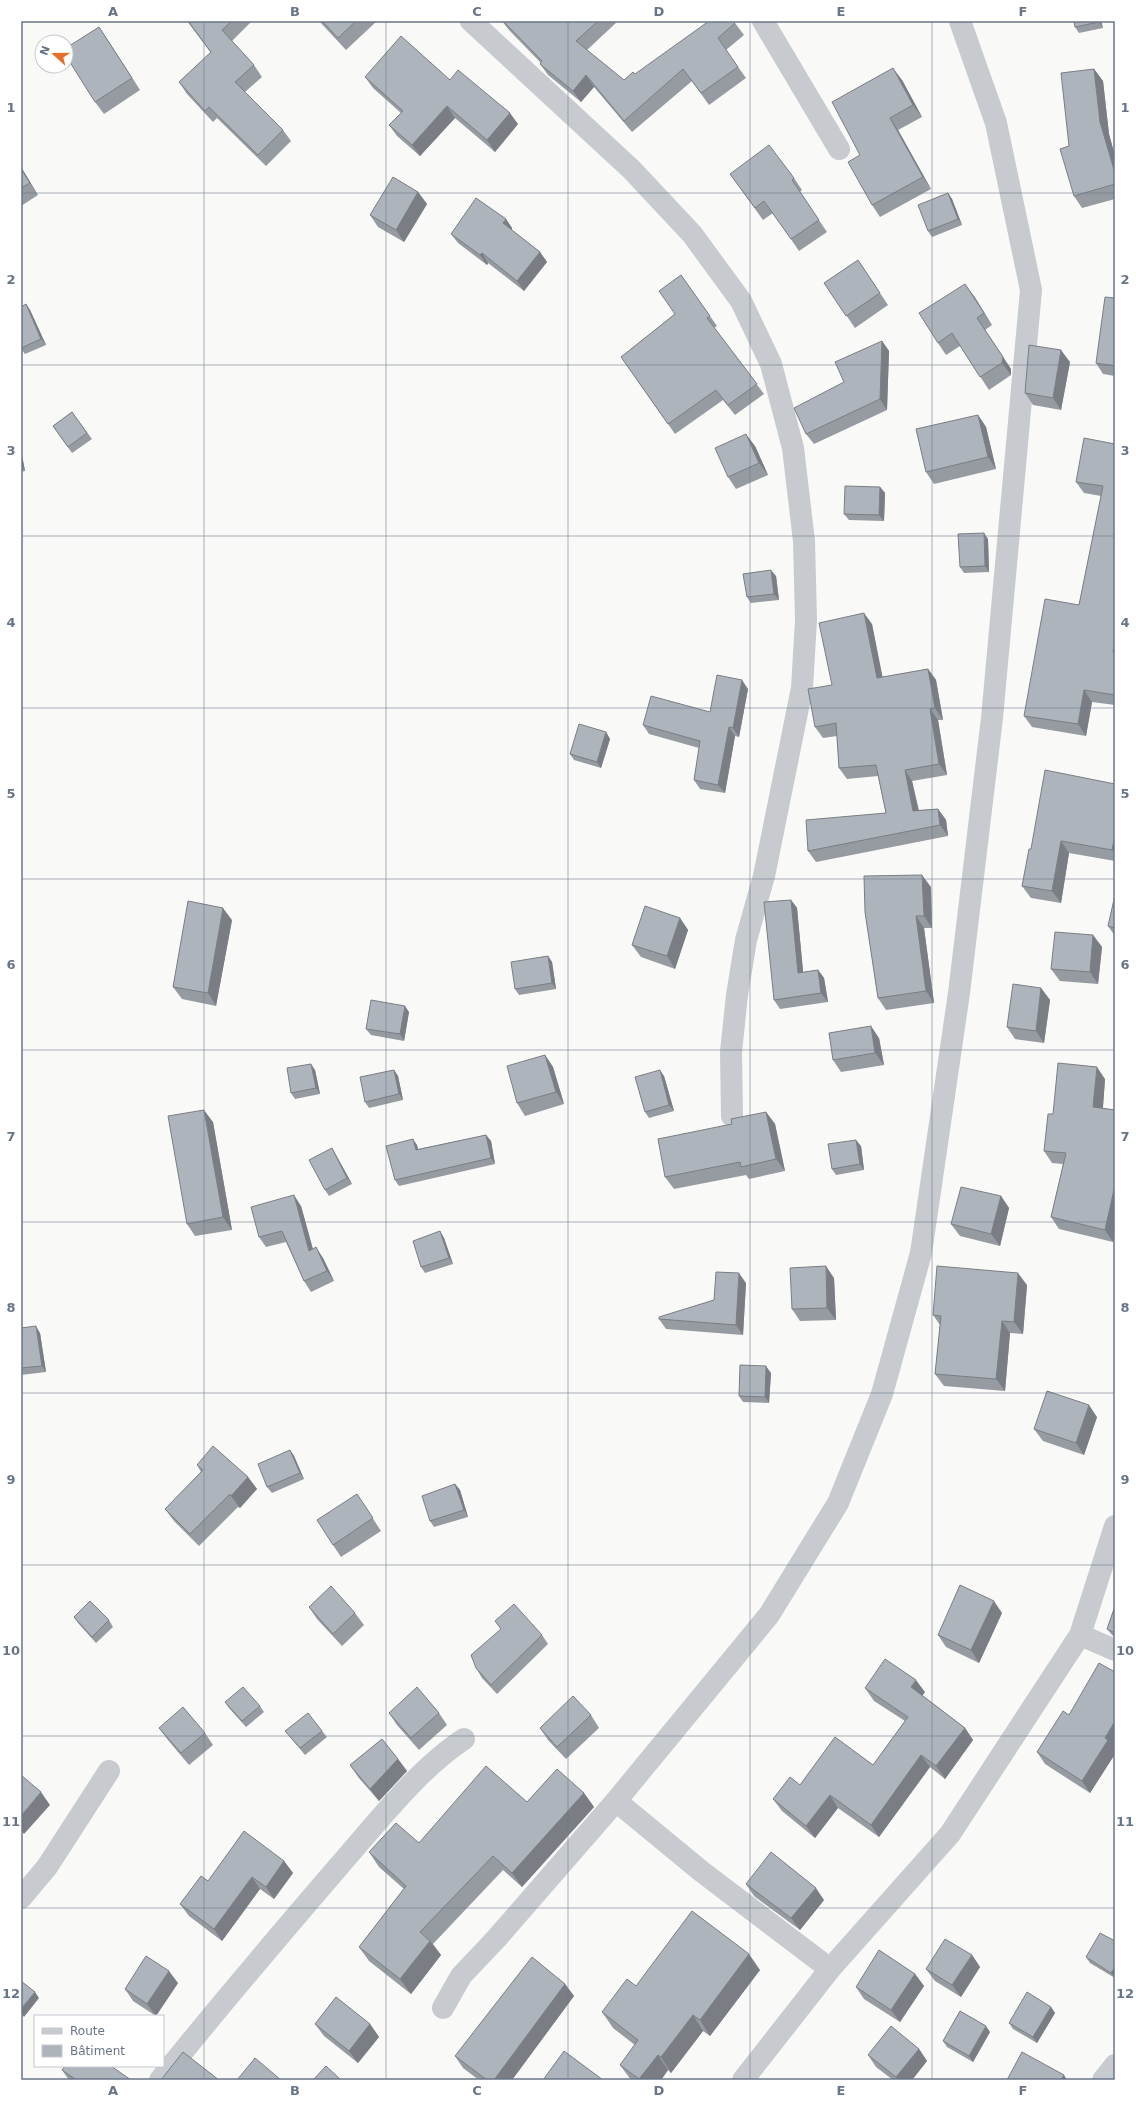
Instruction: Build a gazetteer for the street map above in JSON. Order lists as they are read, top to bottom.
{
  "legend": ["Route", "Bâtiment"],
  "north": "left",
  "grid": {
    "columns": [
      "A",
      "B",
      "C",
      "D",
      "E",
      "F"
    ],
    "rows": [
      "1",
      "2",
      "3",
      "4",
      "5",
      "6",
      "7",
      "8",
      "9",
      "10",
      "11",
      "12"
    ]
  }
}
